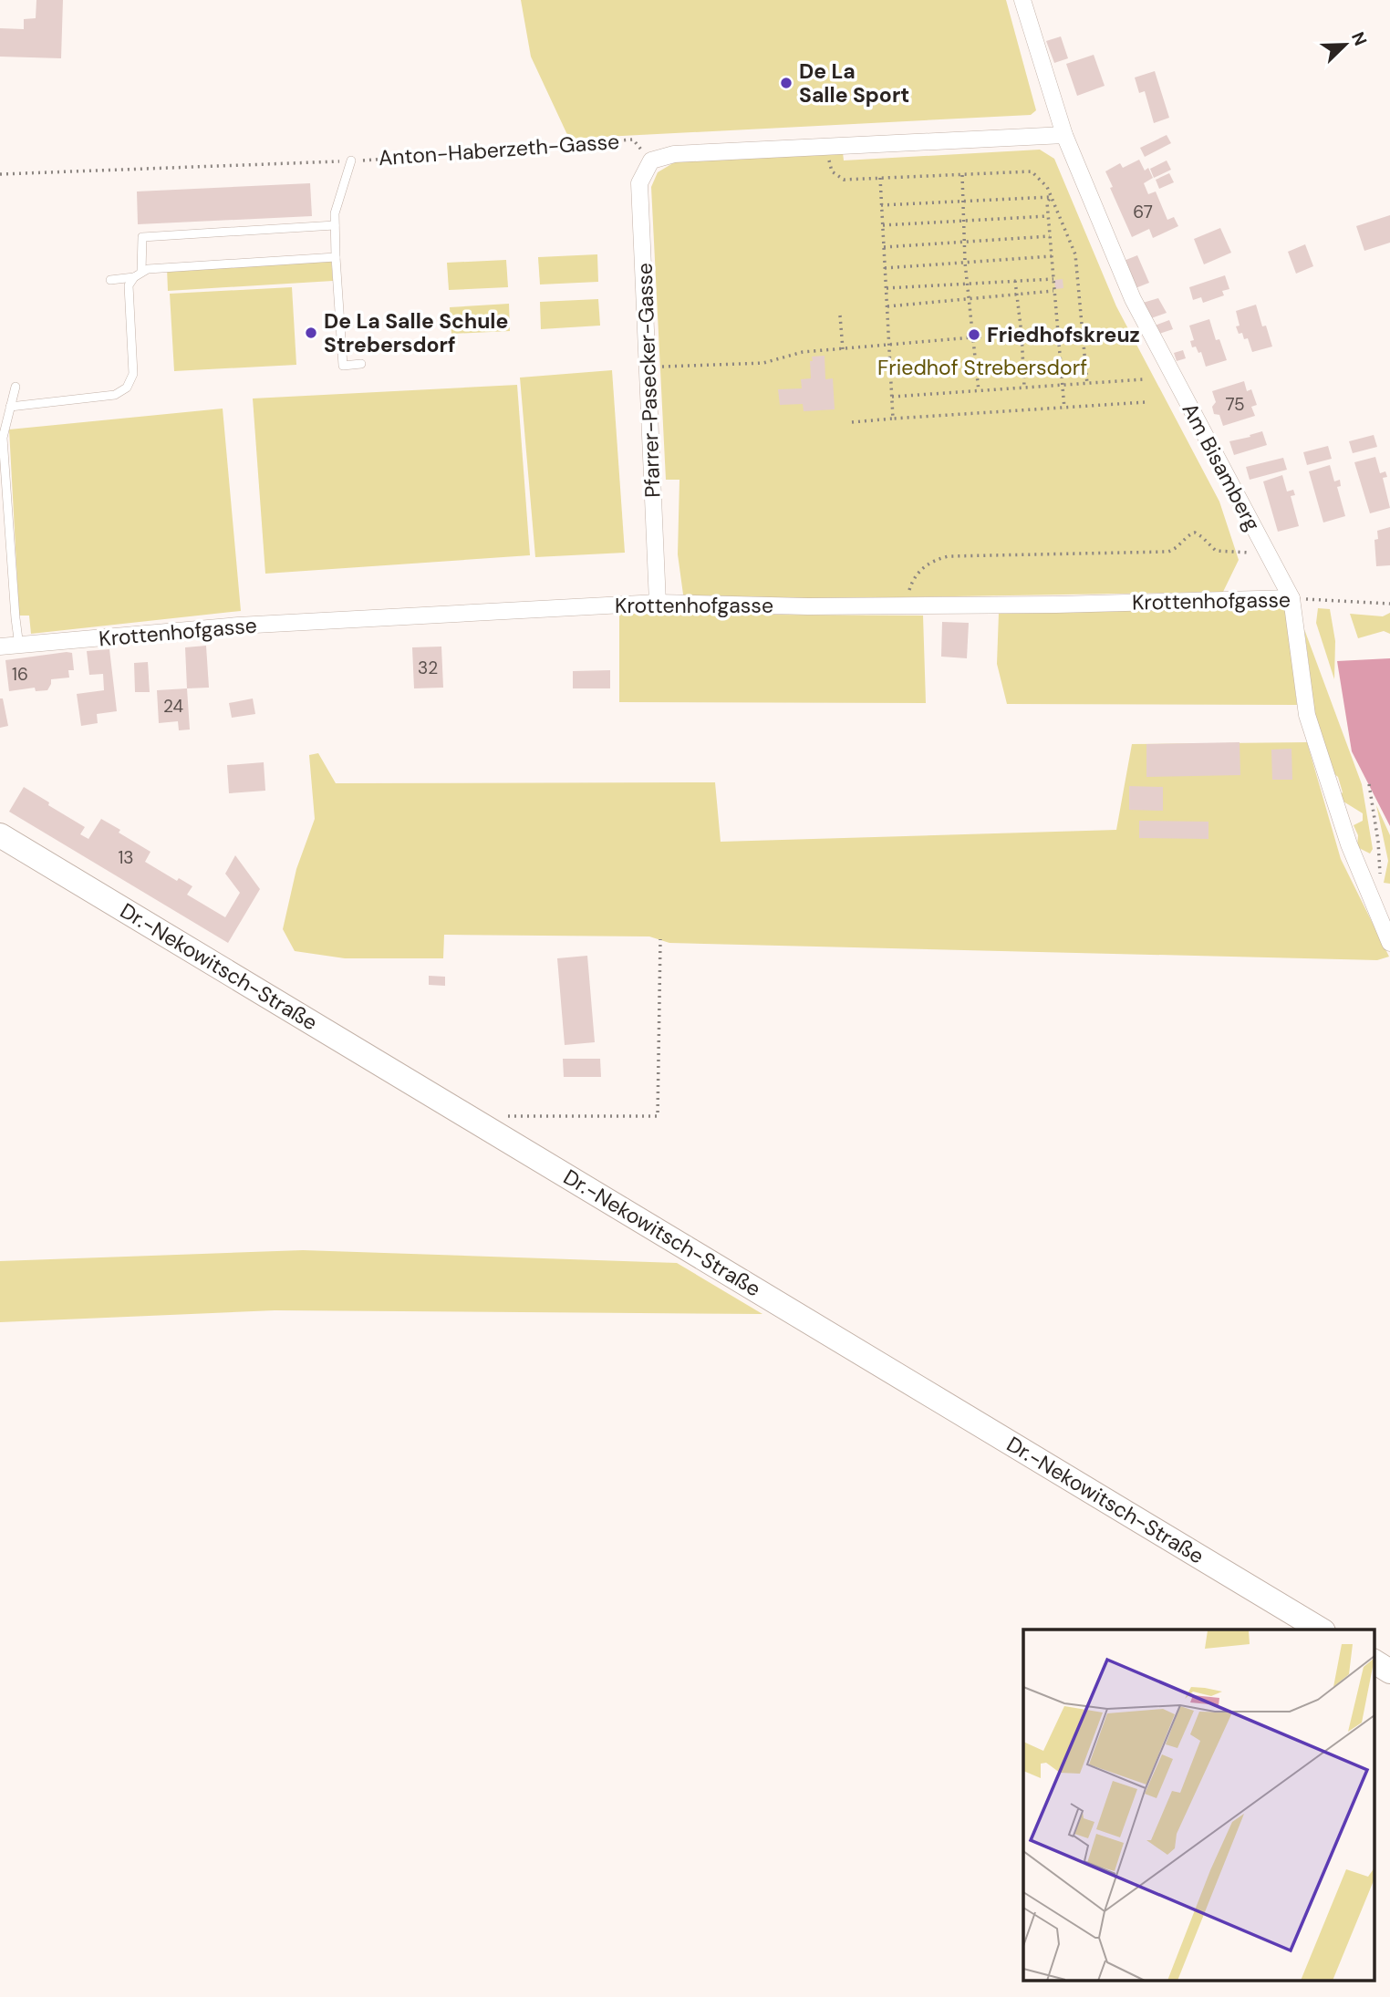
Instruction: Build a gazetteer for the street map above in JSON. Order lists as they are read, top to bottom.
{
  "streets": {
    "main road": ["Dr.-Nekowitsch-Straße"],
    "street": ["Pfarrer-Pasecker-Gasse", "Am Bisamberg", "Krottenhofgasse"],
    "path": ["Anton-Haberzeth-Gasse"]
  },
  "crossings": [
    ["Anton-Haberzeth-Gasse", "Pfarrer-Pasecker-Gasse"],
    ["Pfarrer-Pasecker-Gasse", "Krottenhofgasse"],
    ["Am Bisamberg", "Krottenhofgasse"]
  ],
  "parks": ["Friedhof Strebersdorf"],
  "places": ["De La Salle Sport", "De La Salle Schule Strebersdorf", "Friedhofskreuz"],
  "house_numbers": [
    "67",
    "75",
    "32",
    "16",
    "24",
    "13"
  ],
  "north": "top right"
}
